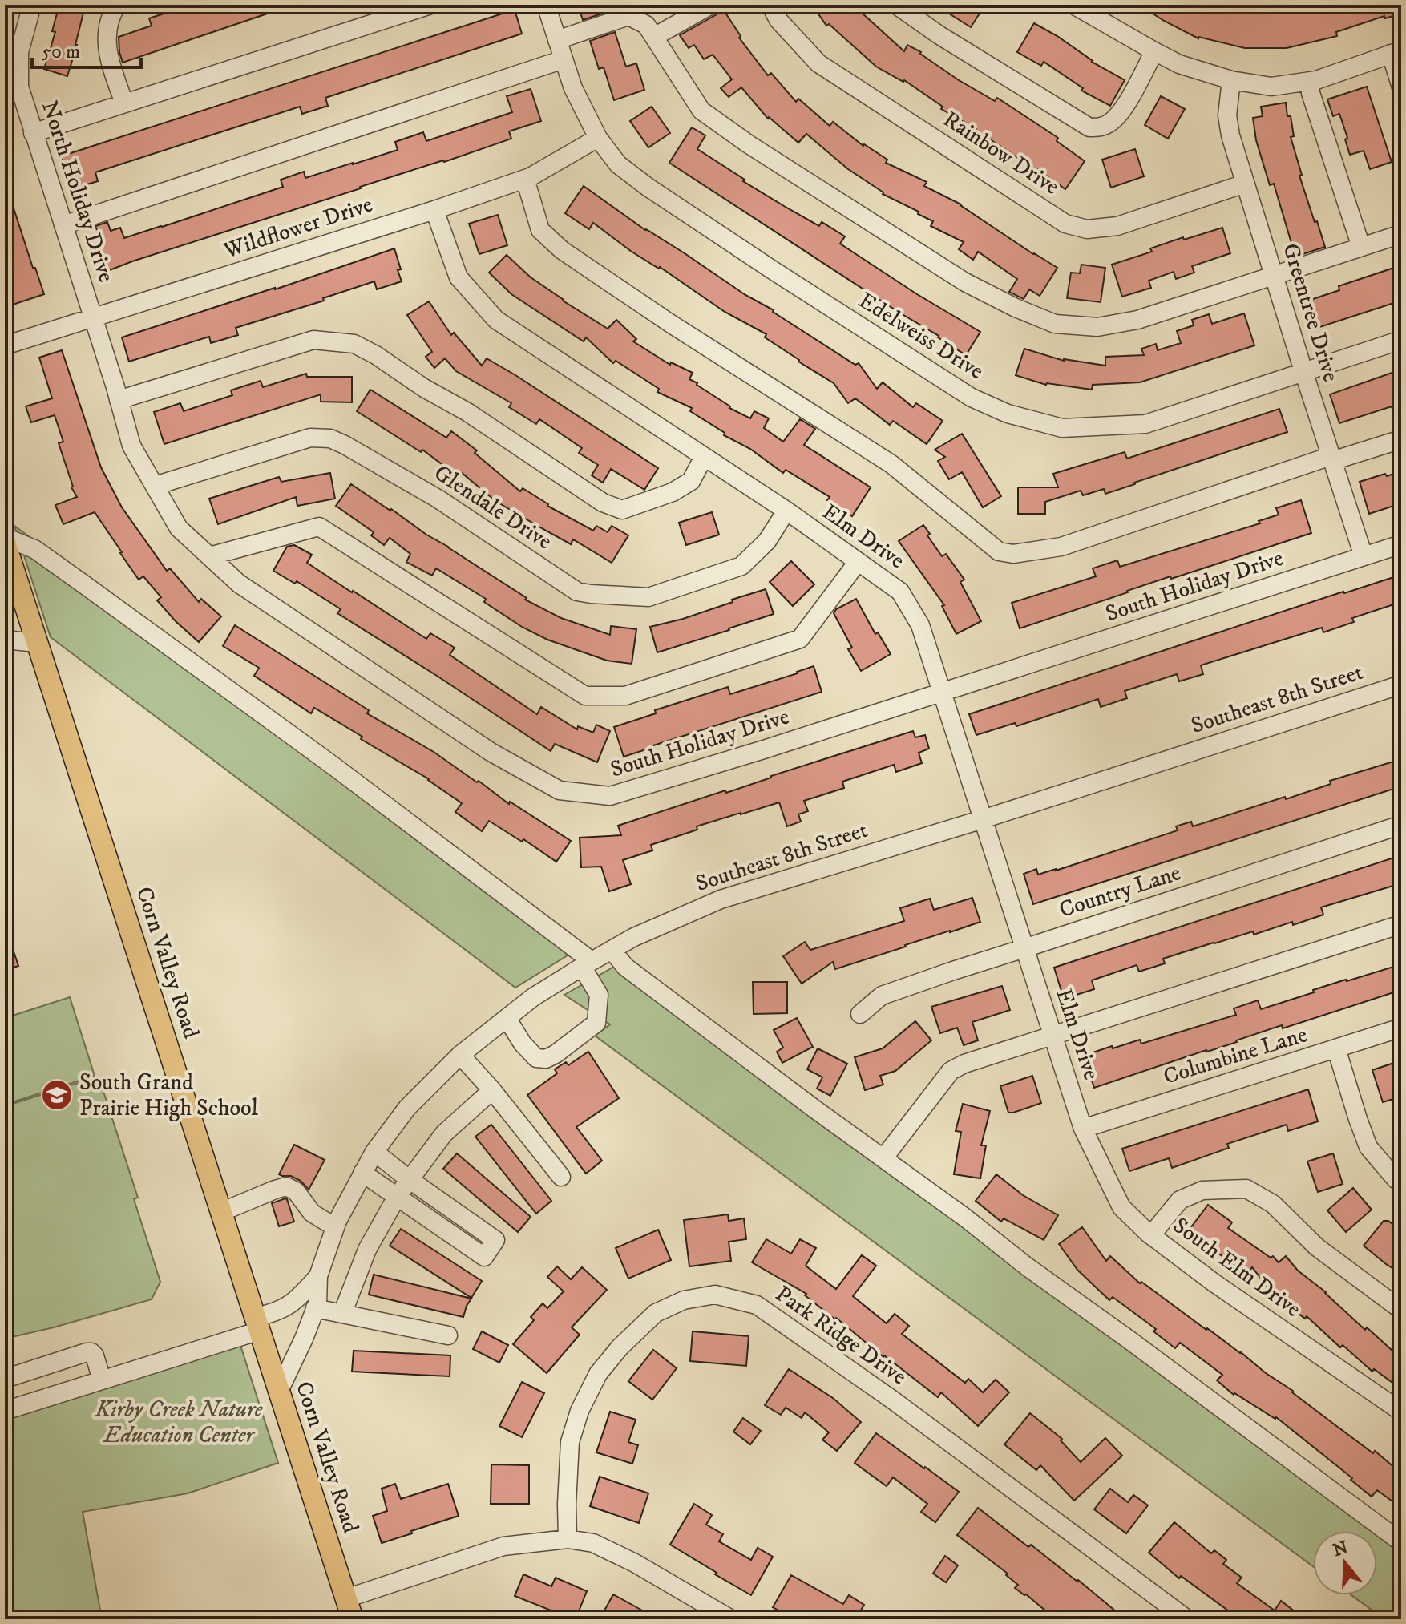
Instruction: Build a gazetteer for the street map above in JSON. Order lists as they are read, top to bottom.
{
  "streets": {
    "main road": ["Corn Valley Road"],
    "street": [
      "Rainbow Drive",
      "North Holiday Drive",
      "Wildflower Drive",
      "Greentree Drive",
      "Edelweiss Drive",
      "Glendale Drive",
      "Elm Drive",
      "South Holiday Drive",
      "Southeast 8th Street",
      "Country Lane",
      "Columbine Lane",
      "South Elm Drive",
      "Park Ridge Drive"
    ]
  },
  "crossings": [
    ["Rainbow Drive", "Greentree Drive"],
    ["North Holiday Drive", "Wildflower Drive"],
    ["North Holiday Drive", "South Holiday Drive"],
    ["Wildflower Drive", "Edelweiss Drive"],
    ["Wildflower Drive", "Elm Drive"],
    ["Wildflower Drive", "South Holiday Drive"],
    ["Greentree Drive", "Edelweiss Drive"],
    ["Greentree Drive", "South Holiday Drive"],
    ["Glendale Drive", "Elm Drive"],
    ["Glendale Drive", "South Holiday Drive"],
    ["Elm Drive", "South Holiday Drive"],
    ["Elm Drive", "Southeast 8th Street"],
    ["Elm Drive", "Country Lane"],
    ["Elm Drive", "Columbine Lane"],
    ["Elm Drive", "South Elm Drive"],
    ["Southeast 8th Street", "Corn Valley Road"],
    ["Columbine Lane", "South Elm Drive"]
  ],
  "parks": ["Kirby Creek Nature Education Center"],
  "places": {
    "school or university": ["South Grand Prairie High School"]
  },
  "scale_bar": "50 m",
  "north": "top"
}
